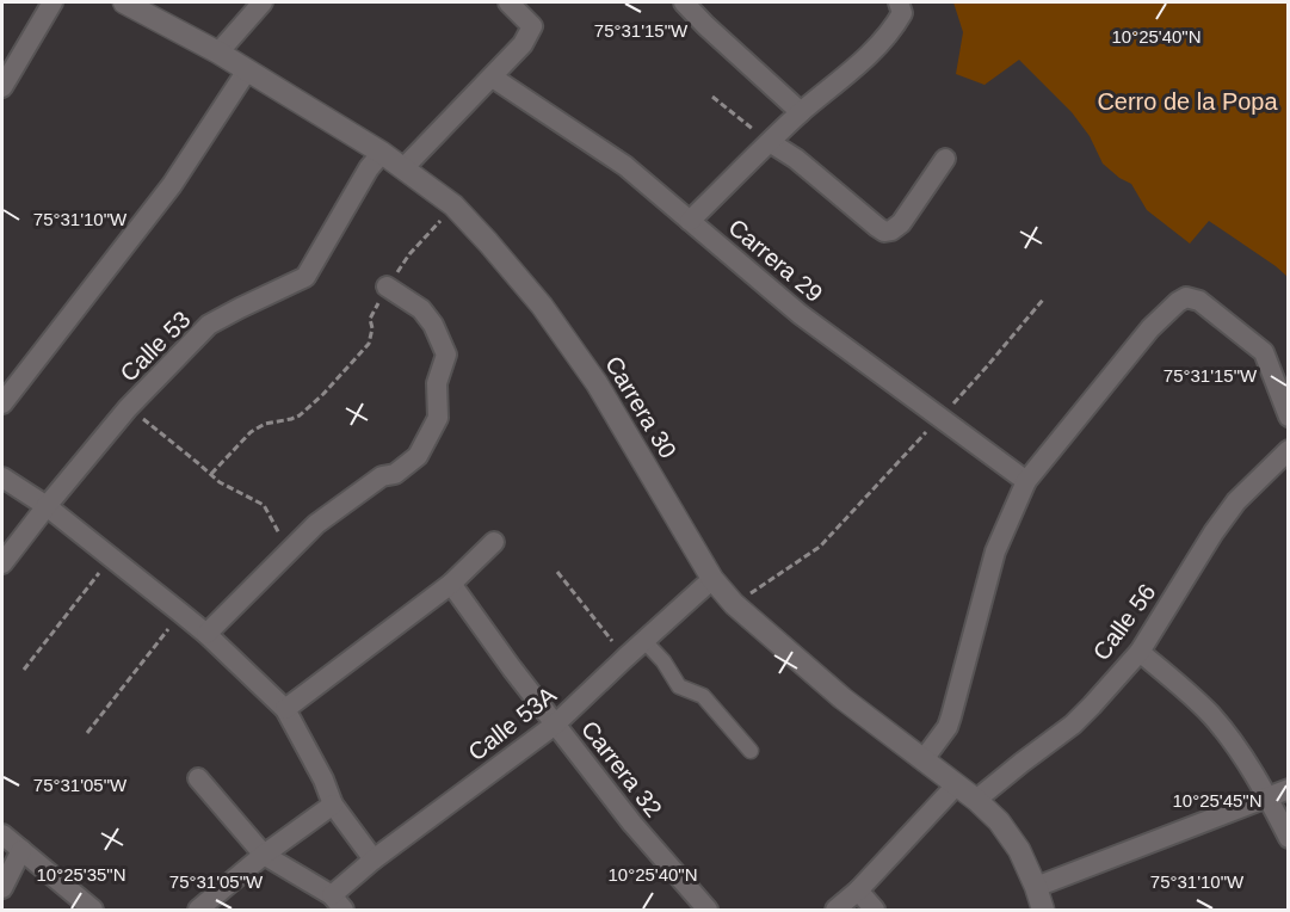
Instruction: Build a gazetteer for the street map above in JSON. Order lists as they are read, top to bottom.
{
  "streets": {
    "street": [
      "Carrera 29",
      "Calle 53",
      "Carrera 30",
      "Calle 56",
      "Calle 53A",
      "Carrera 32"
    ]
  },
  "crossings": [
    ["Calle 53", "Carrera 30"],
    ["Carrera 30", "Calle 56"],
    ["Carrera 30", "Calle 53A"],
    ["Calle 53A", "Carrera 32"]
  ],
  "parks": ["Cerro de la Popa"],
  "coordinates": [
    "75°31'15\"W",
    "10°25'40\"N",
    "75°31'10\"W",
    "75°31'05\"W",
    "10°25'45\"N",
    "10°25'35\"N"
  ]
}
